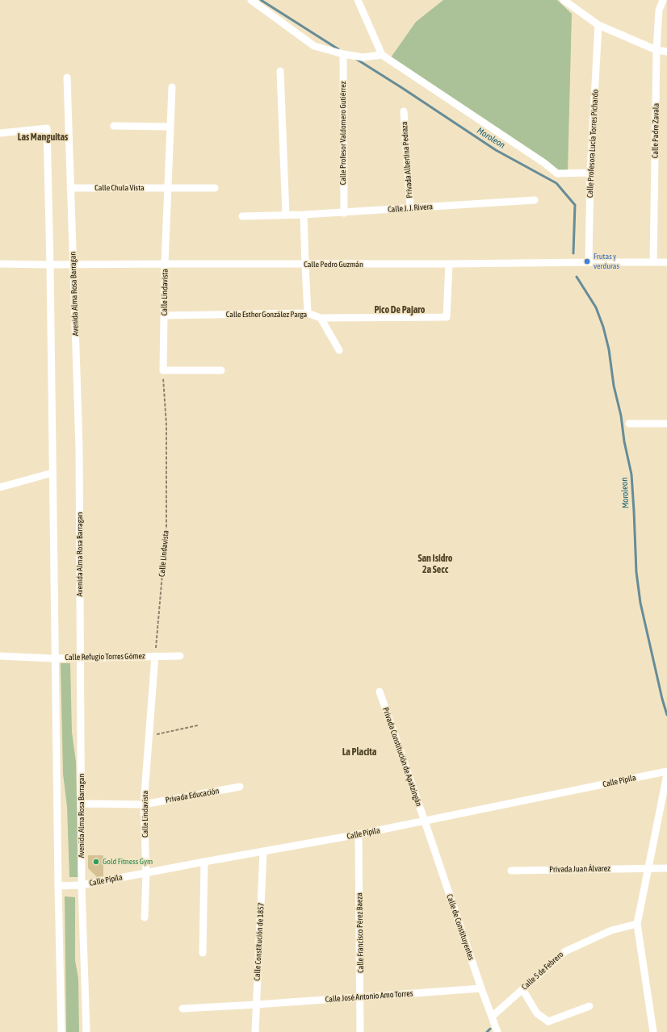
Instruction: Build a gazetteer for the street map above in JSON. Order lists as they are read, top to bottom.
{
  "streets": {
    "street": [
      "Calle Padre Zavala",
      "Calle Profesor Valdomero Gutiérrez",
      "Calle Profesora Lucía Torres Pichardo",
      "Privada Albertina Pedraza",
      "Calle Chula Vista",
      "Calle J. J. Rivera",
      "Calle Pedro Guzmán",
      "Calle Lindavista",
      "Avenida Alma Rosa Barragan",
      "Calle Esther González Parga",
      "Calle Refugio Torres Gómez",
      "Privada Constitución de Apatzingán",
      "Calle Pípila",
      "Privada Educación",
      "Privada Juan Álvarez",
      "Calle de Constituyentes",
      "Calle Francisco Pérez Baeza",
      "Calle Constitución de 1857",
      "Calle 5 de Febrero",
      "Calle José Antonio Amo Torres"
    ]
  },
  "crossings": [
    ["Calle Padre Zavala", "Calle Pedro Guzmán"],
    ["Calle Profesor Valdomero Gutiérrez", "Calle J. J. Rivera"],
    ["Calle Profesora Lucía Torres Pichardo", "Calle Pedro Guzmán"],
    ["Privada Albertina Pedraza", "Calle J. J. Rivera"],
    ["Calle Chula Vista", "Calle Lindavista"],
    ["Calle Chula Vista", "Avenida Alma Rosa Barragan"],
    ["Calle Pedro Guzmán", "Calle Lindavista"],
    ["Calle Pedro Guzmán", "Avenida Alma Rosa Barragan"],
    ["Calle Pedro Guzmán", "Calle Esther González Parga"],
    ["Calle Lindavista", "Calle Esther González Parga"],
    ["Calle Lindavista", "Calle Refugio Torres Gómez"],
    ["Calle Lindavista", "Calle Pípila"],
    ["Calle Lindavista", "Privada Educación"],
    ["Avenida Alma Rosa Barragan", "Calle Refugio Torres Gómez"],
    ["Avenida Alma Rosa Barragan", "Calle Pípila"],
    ["Avenida Alma Rosa Barragan", "Privada Educación"],
    ["Privada Constitución de Apatzingán", "Calle Pípila"],
    ["Privada Constitución de Apatzingán", "Calle de Constituyentes"],
    ["Calle Pípila", "Calle de Constituyentes"],
    ["Calle Pípila", "Calle Francisco Pérez Baeza"],
    ["Calle Pípila", "Calle Constitución de 1857"],
    ["Calle de Constituyentes", "Calle 5 de Febrero"],
    ["Calle de Constituyentes", "Calle José Antonio Amo Torres"],
    ["Calle Francisco Pérez Baeza", "Calle José Antonio Amo Torres"],
    ["Calle Constitución de 1857", "Calle José Antonio Amo Torres"]
  ],
  "districts": [
    "Las Manguitas",
    "Pico De Pajaro",
    "San Isidro 2a Secc",
    "La Placita"
  ],
  "water": ["Moroleon"],
  "places": ["Frutas y verduras", "Gold Fitness Gym"]
}
